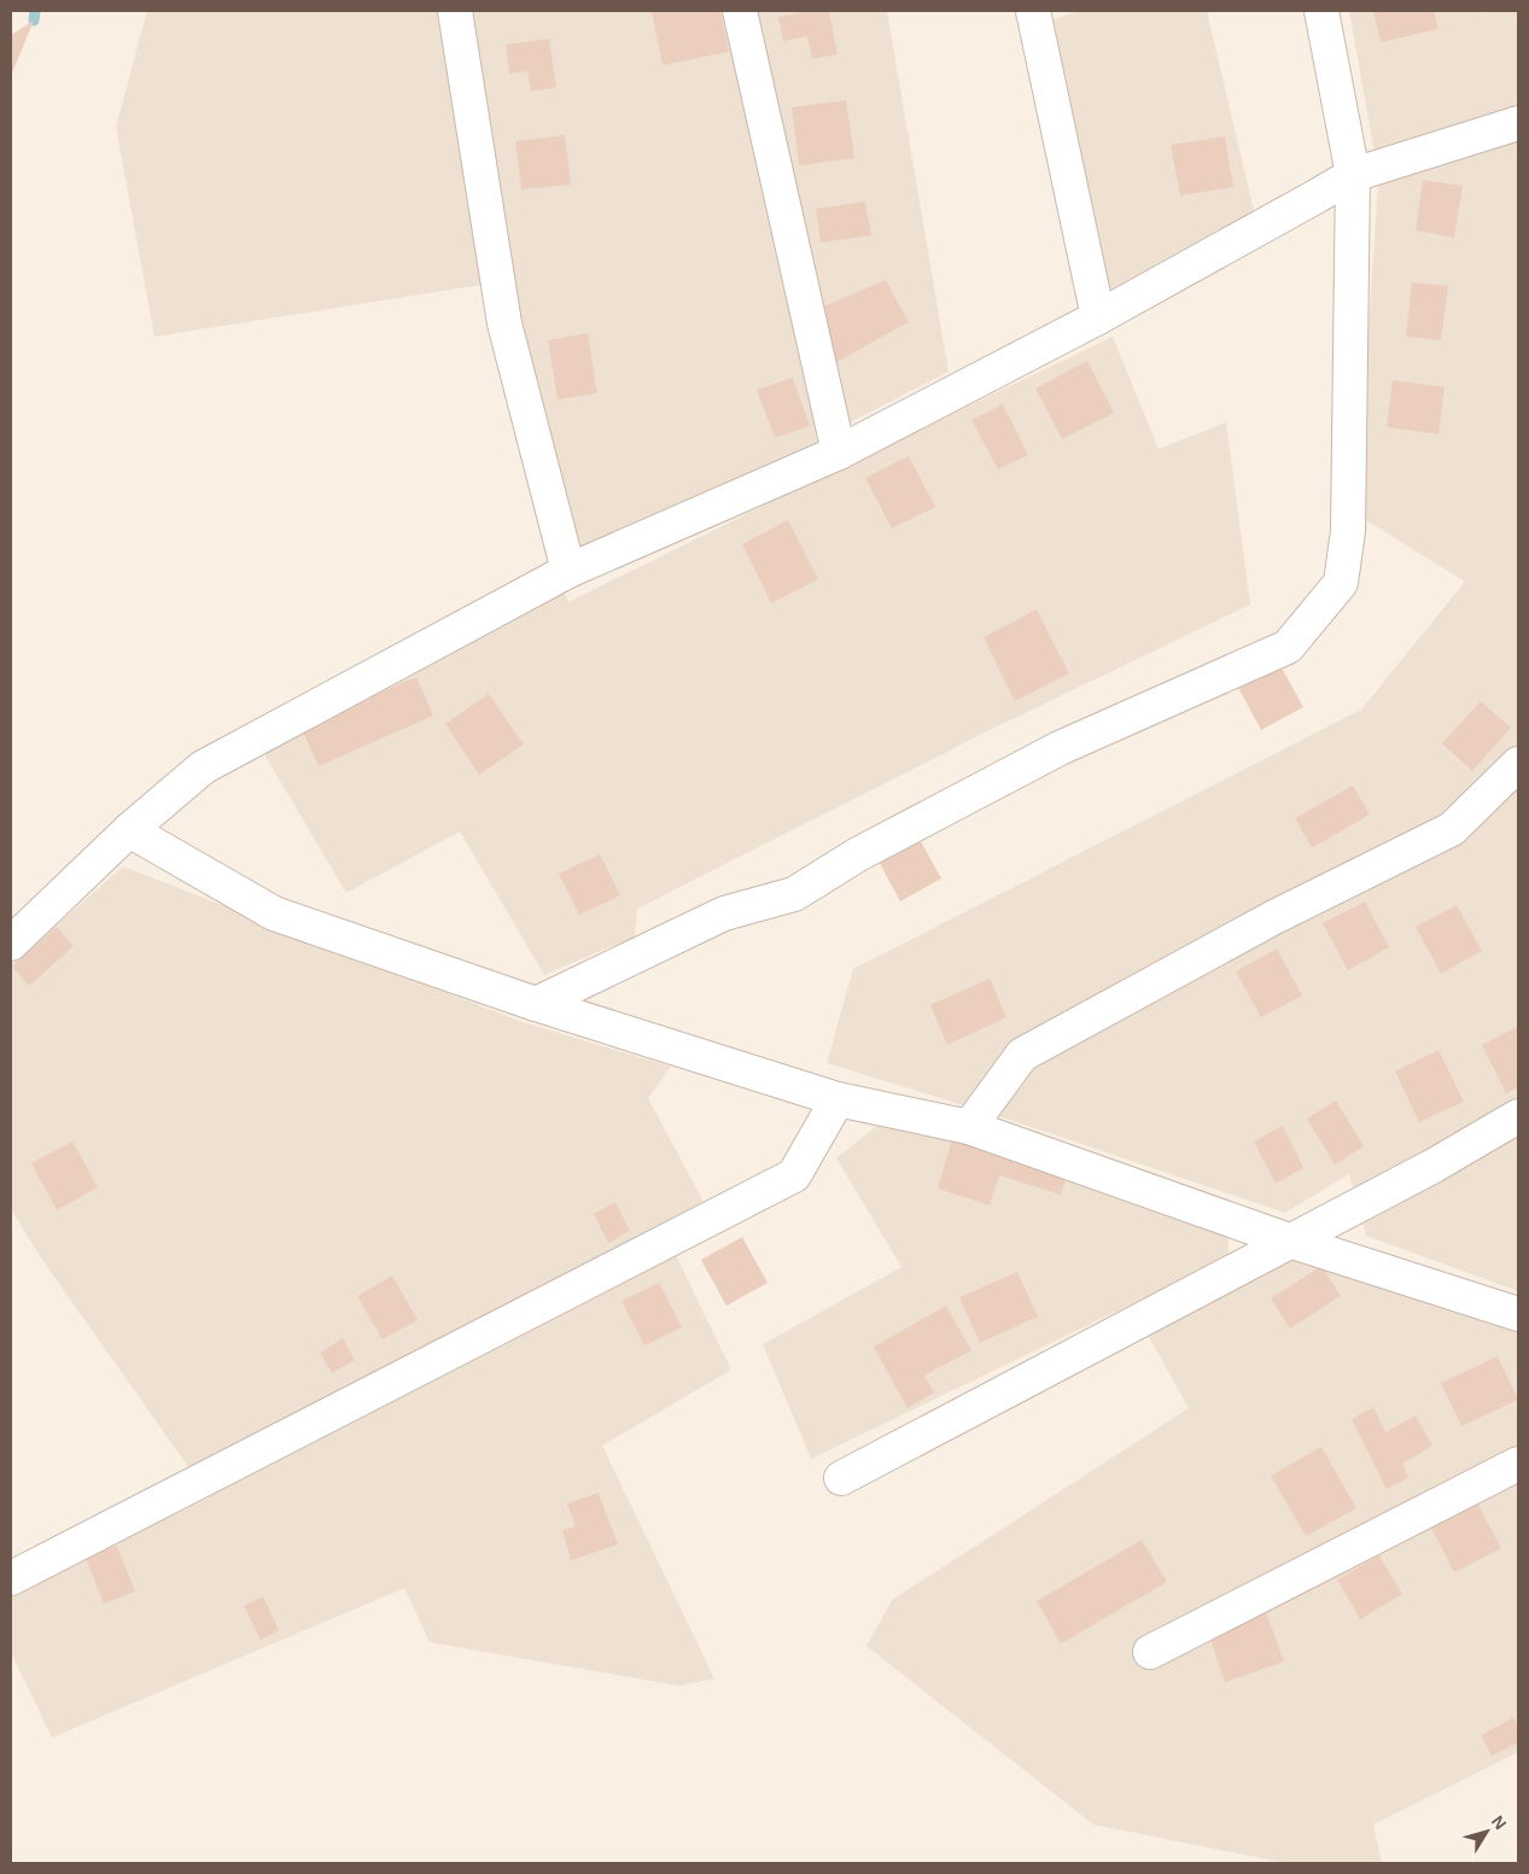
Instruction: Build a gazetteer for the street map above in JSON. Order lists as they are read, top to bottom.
{
  "north": "top right"
}
